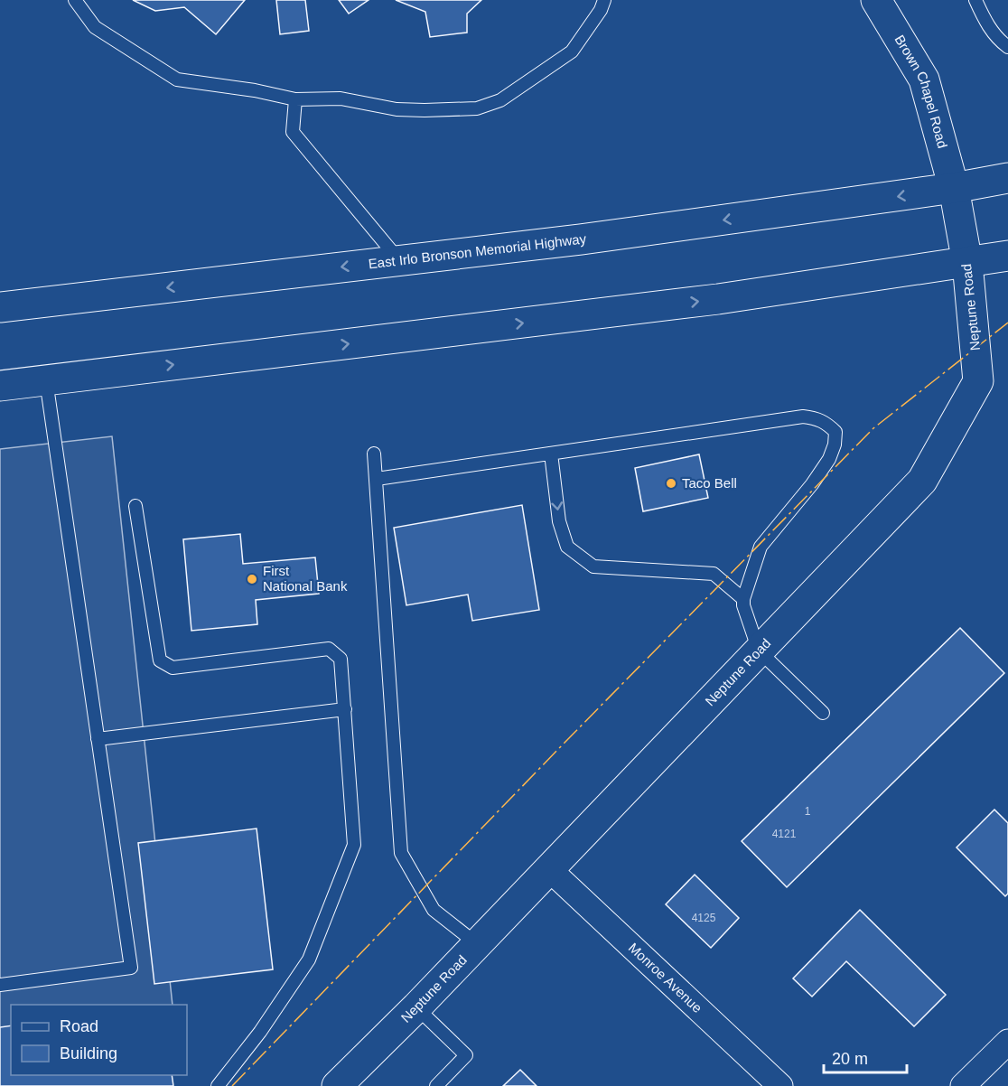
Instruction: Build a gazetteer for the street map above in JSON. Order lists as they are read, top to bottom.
{
  "streets": {
    "main road": ["Brown Chapel Road", "East Irlo Bronson Memorial Highway", "Neptune Road"],
    "street": ["Monroe Avenue"]
  },
  "crossings": [
    ["Brown Chapel Road", "East Irlo Bronson Memorial Highway"],
    ["Brown Chapel Road", "Neptune Road"],
    ["East Irlo Bronson Memorial Highway", "Neptune Road"],
    ["Neptune Road", "Monroe Avenue"]
  ],
  "places": ["Taco Bell", "First National Bank"],
  "house_numbers": ["1", "4121", "4125"],
  "legend": ["Road", "Building"],
  "scale_bar": "20 m"
}
